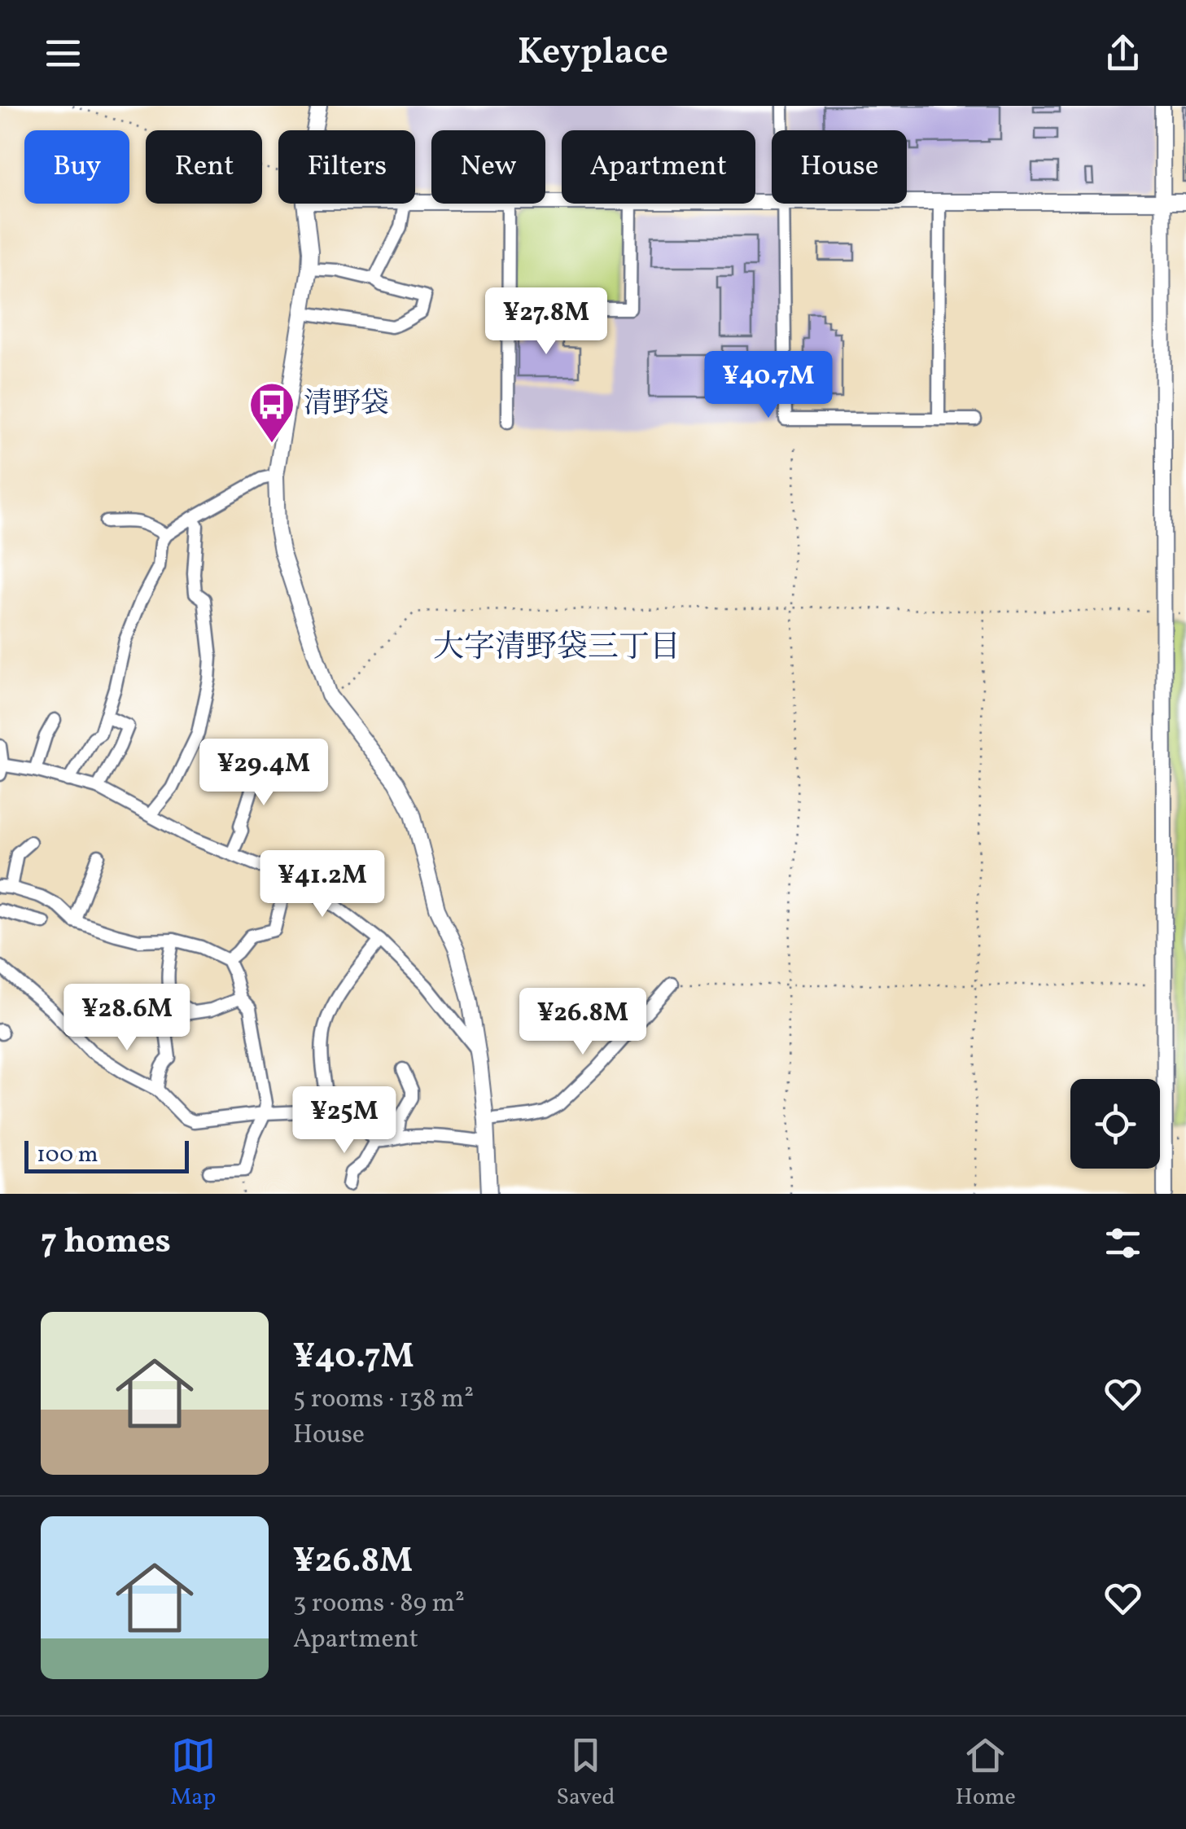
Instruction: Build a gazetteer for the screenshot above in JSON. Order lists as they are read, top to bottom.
{
  "districts": ["大字清野袋三丁目"],
  "places": {
    "bus stop": ["清野袋"]
  },
  "scale_bar": "100 m",
  "page": {
    "header": "Keyplace",
    "chip": [
      "Buy",
      "Rent",
      "Filters",
      "New",
      "Apartment",
      "House"
    ],
    "price": [
      "¥27.8M",
      "¥40.7M",
      "¥29.4M",
      "¥41.2M",
      "¥28.6M",
      "¥26.8M",
      "¥25M"
    ],
    "scale": "100 m",
    "heading": "7 homes",
    "list": [
      {
        "name": "¥40.7M",
        "note": "5 rooms · 138 m² · House"
      },
      {
        "name": "¥26.8M",
        "note": "3 rooms · 89 m² · Apartment"
      }
    ],
    "tabs": ["Map", "Saved", "Home"]
  }
}
